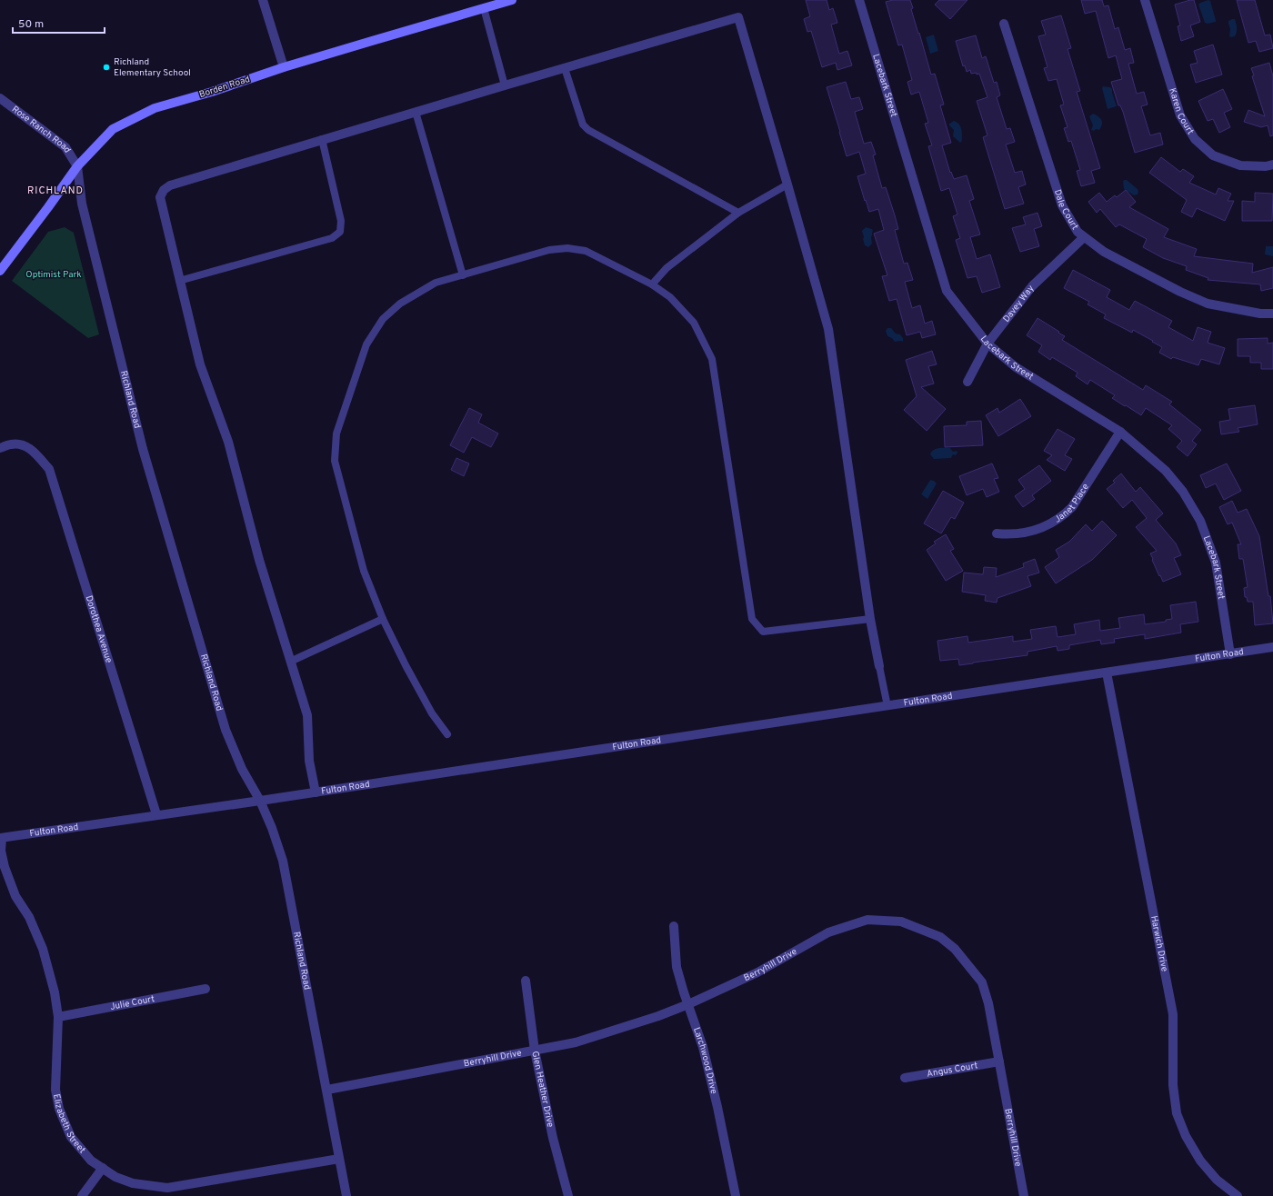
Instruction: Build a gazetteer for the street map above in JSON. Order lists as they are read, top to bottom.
{
  "streets": {
    "main road": ["Borden Road"],
    "street": [
      "Lacebark Street",
      "Karen Court",
      "Rose Ranch Road",
      "Dale Court",
      "Davey Way",
      "Richland Road",
      "Janet Place",
      "Dorothea Avenue",
      "Fulton Road",
      "Harwich Drive",
      "Berryhill Drive",
      "Julie Court",
      "Larchwood Drive",
      "Angus Court",
      "Glen Heather Drive",
      "Elizabeth Street"
    ]
  },
  "crossings": [
    ["Lacebark Street", "Davey Way"],
    ["Lacebark Street", "Janet Place"],
    ["Lacebark Street", "Fulton Road"],
    ["Borden Road", "Rose Ranch Road"],
    ["Borden Road", "Richland Road"],
    ["Rose Ranch Road", "Richland Road"],
    ["Dale Court", "Davey Way"],
    ["Richland Road", "Fulton Road"],
    ["Richland Road", "Berryhill Drive"],
    ["Richland Road", "Elizabeth Street"],
    ["Dorothea Avenue", "Fulton Road"],
    ["Fulton Road", "Harwich Drive"],
    ["Fulton Road", "Elizabeth Street"],
    ["Berryhill Drive", "Larchwood Drive"],
    ["Berryhill Drive", "Angus Court"],
    ["Berryhill Drive", "Glen Heather Drive"],
    ["Julie Court", "Elizabeth Street"]
  ],
  "districts": ["RICHLAND"],
  "parks": ["Optimist Park"],
  "places": ["Richland Elementary School"],
  "scale_bar": "50 m"
}
